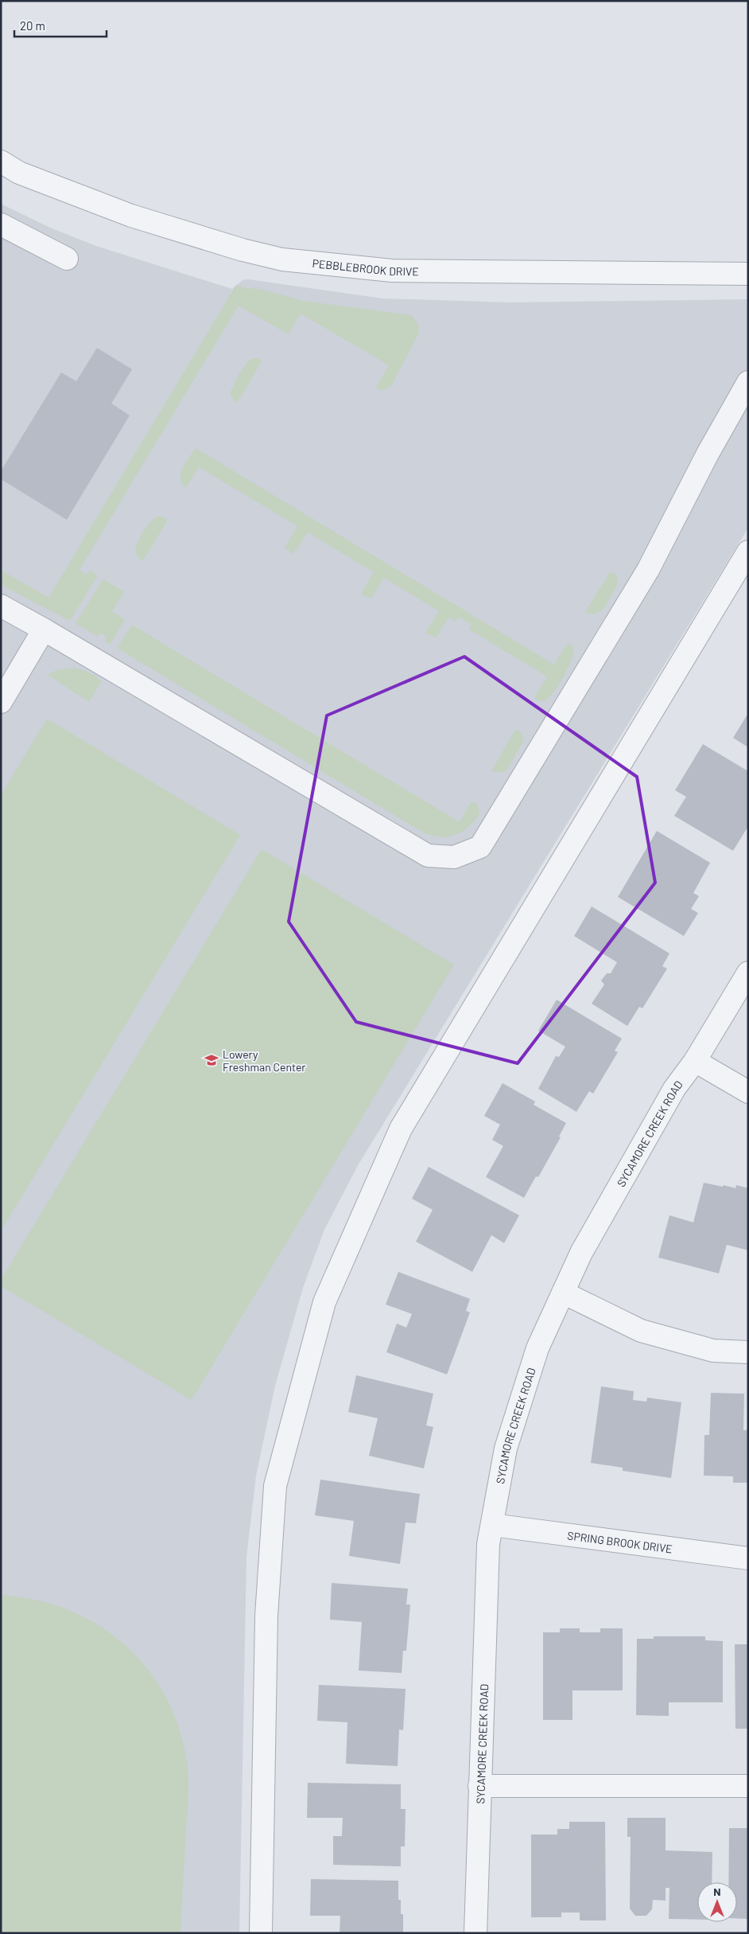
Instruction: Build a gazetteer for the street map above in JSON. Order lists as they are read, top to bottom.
{
  "streets": {
    "street": ["PEBBLEBROOK DRIVE", "SYCAMORE CREEK ROAD", "SPRING BROOK DRIVE"]
  },
  "crossings": [
    ["SYCAMORE CREEK ROAD", "SPRING BROOK DRIVE"]
  ],
  "places": {
    "school or university": ["Lowery Freshman Center"]
  },
  "scale_bar": "20 m",
  "north": "top"
}
